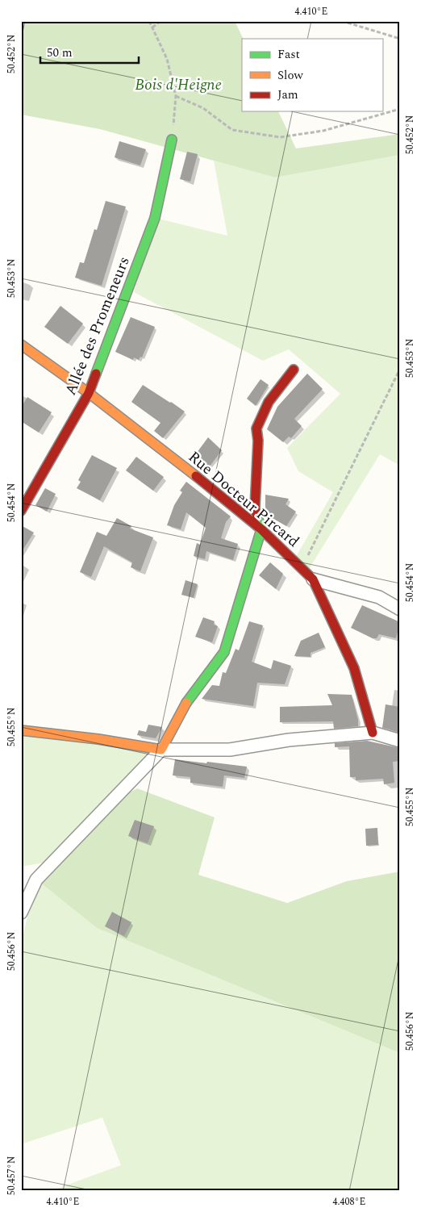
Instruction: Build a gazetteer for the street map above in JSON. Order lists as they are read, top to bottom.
{
  "streets": {
    "street": ["Allée des Promeneurs", "Rue Docteur Pircard"]
  },
  "crossings": [
    ["Allée des Promeneurs", "Rue Docteur Pircard"]
  ],
  "parks": ["Bois d'Heigne"],
  "legend": ["Fast", "Slow", "Jam"],
  "scale_bar": "50 m",
  "coordinates": [
    "4.410°E",
    "50.452°N",
    "50.453°N",
    "50.454°N",
    "50.455°N",
    "50.456°N",
    "50.457°N",
    "4.408°E"
  ]
}
